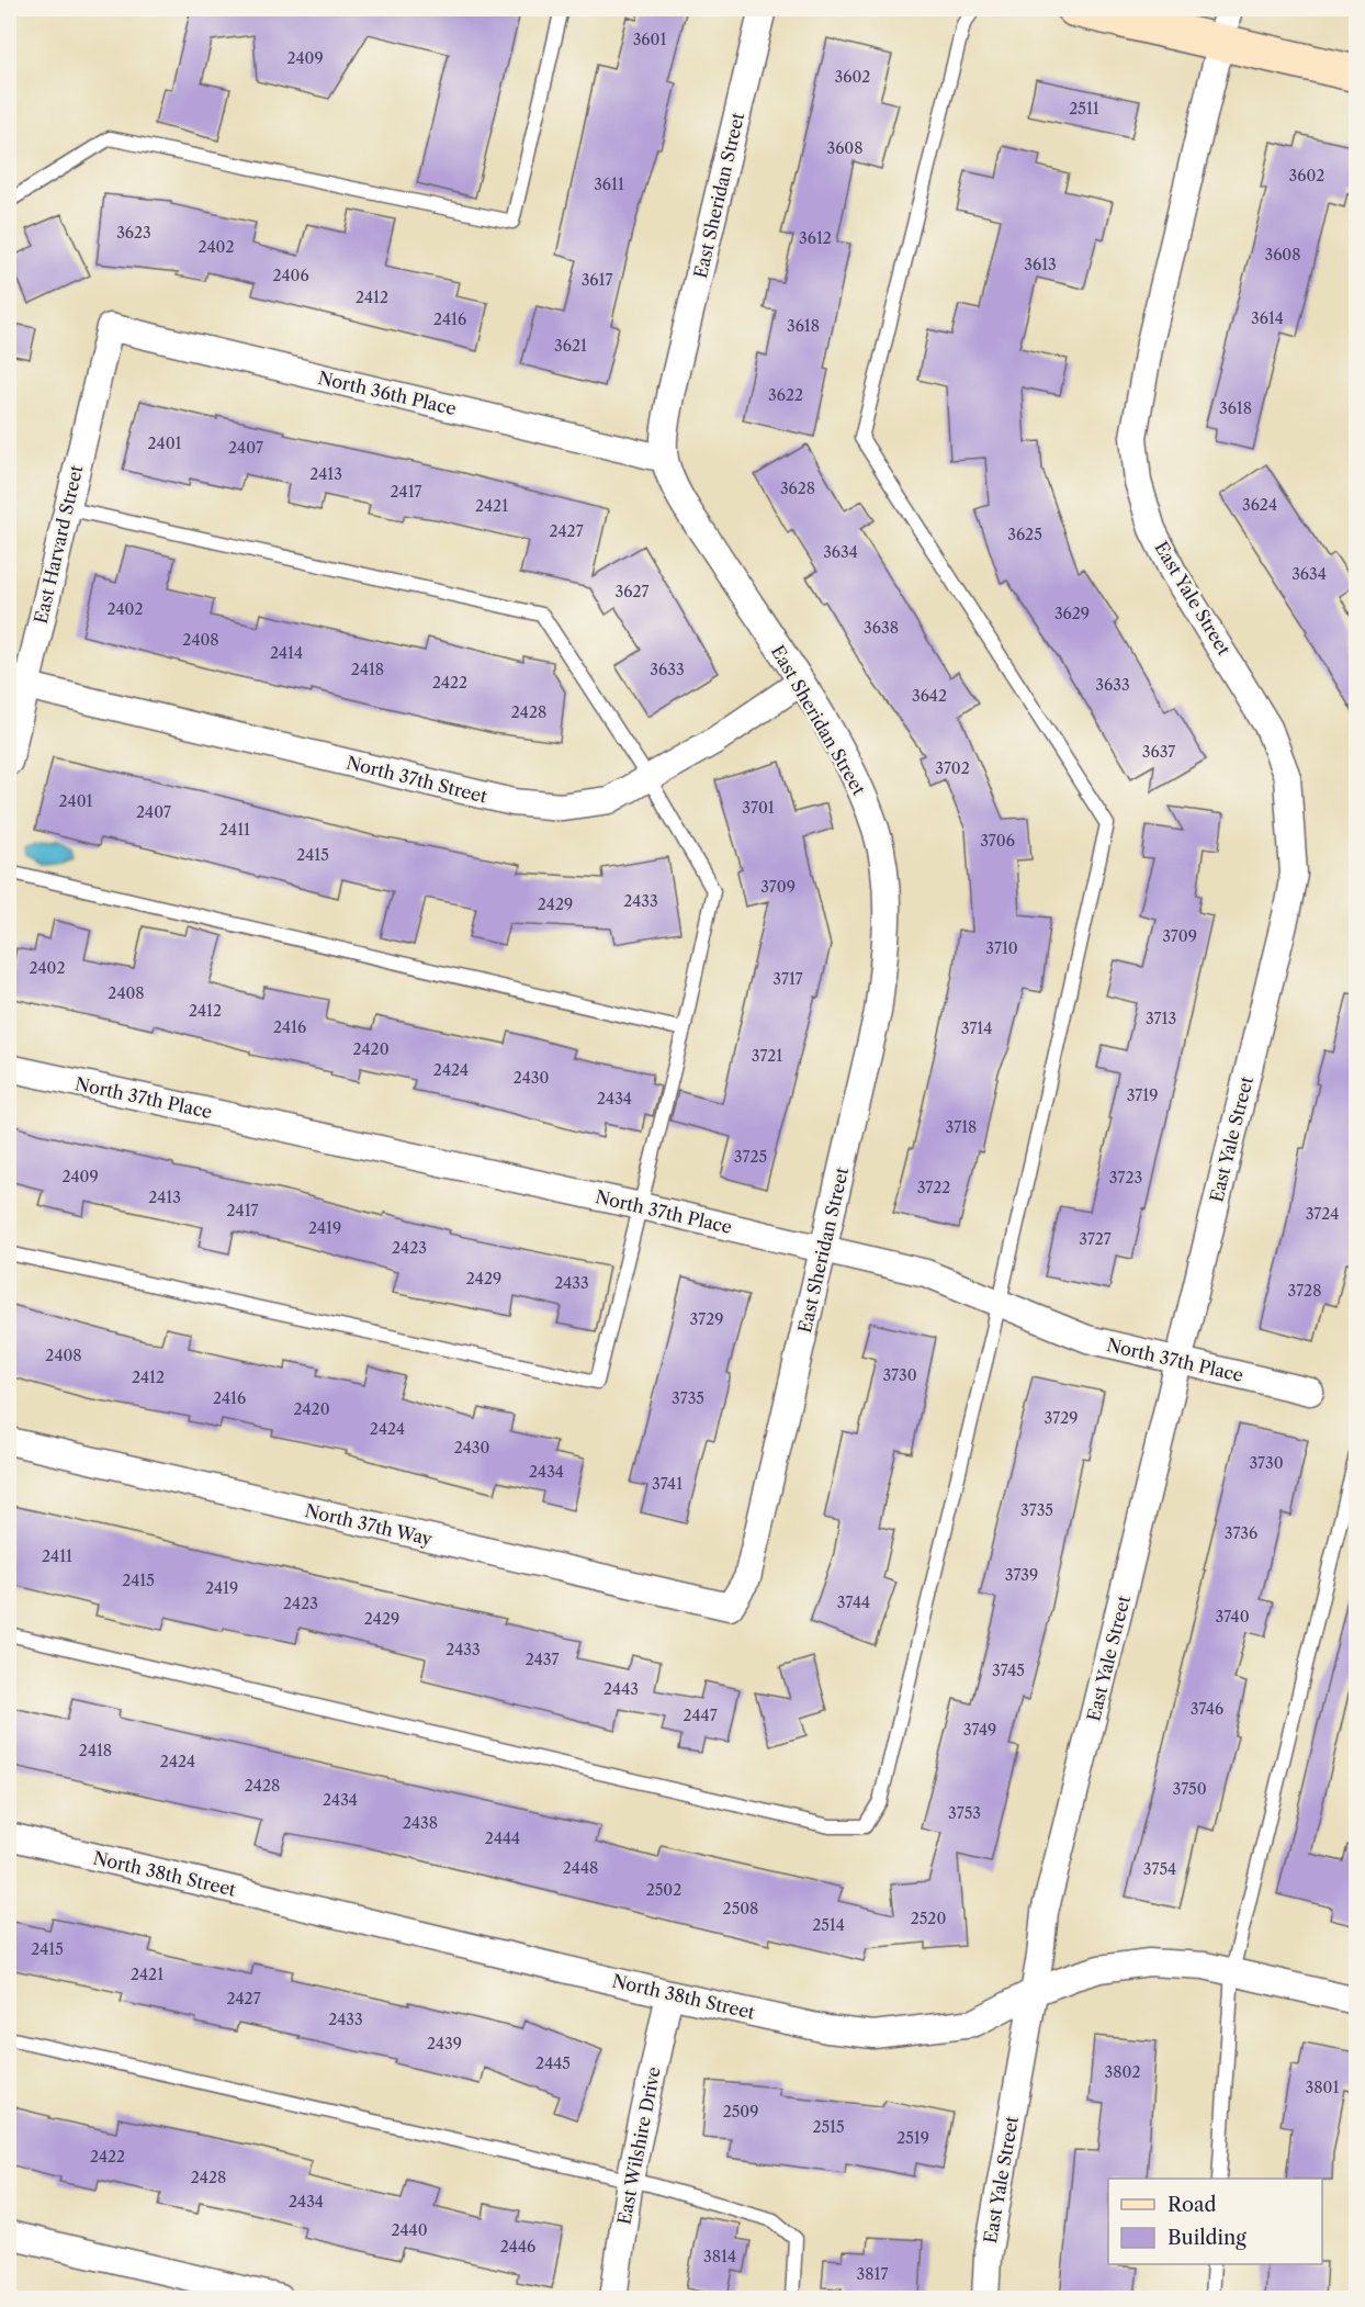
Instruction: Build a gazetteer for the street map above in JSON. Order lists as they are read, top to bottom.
{
  "streets": {
    "street": [
      "East Sheridan Street",
      "North 36th Place",
      "East Harvard Street",
      "East Yale Street",
      "North 37th Street",
      "North 37th Place",
      "North 37th Way",
      "North 38th Street",
      "East Wilshire Drive"
    ]
  },
  "crossings": [
    ["East Sheridan Street", "North 36th Place"],
    ["East Sheridan Street", "North 37th Street"],
    ["East Sheridan Street", "North 37th Place"],
    ["East Sheridan Street", "North 37th Way"],
    ["North 36th Place", "East Harvard Street"],
    ["East Harvard Street", "North 37th Street"],
    ["East Yale Street", "North 37th Place"],
    ["East Yale Street", "North 38th Street"],
    ["North 38th Street", "East Wilshire Drive"]
  ],
  "house_numbers": [
    "3601",
    "2409",
    "3602",
    "2511",
    "3608",
    "3602",
    "3611",
    "3623",
    "3612",
    "2402",
    "3608",
    "3613",
    "2406",
    "3617",
    "2412",
    "3614",
    "2416",
    "3618",
    "3621",
    "3622",
    "3618",
    "2401",
    "2407",
    "2413",
    "3628",
    "2417",
    "3624",
    "2421",
    "2427",
    "3625",
    "3634",
    "3634",
    "3627",
    "2402",
    "3629",
    "3638",
    "2408",
    "2414",
    "2418",
    "3633",
    "2422",
    "3633",
    "3642",
    "2428",
    "3637",
    "3702",
    "2401",
    "3701",
    "2407",
    "2411",
    "3706",
    "2415",
    "3709",
    "2433",
    "2429",
    "3709",
    "3710",
    "2402",
    "3717",
    "2408",
    "2412",
    "3713",
    "2416",
    "3714",
    "2420",
    "3721",
    "2424",
    "2430",
    "3719",
    "2434",
    "3718",
    "3725",
    "2409",
    "3723",
    "3722",
    "2413",
    "2417",
    "3724",
    "2419",
    "3727",
    "2423",
    "2429",
    "2433",
    "3728",
    "3729",
    "2408",
    "3730",
    "2412",
    "2416",
    "3735",
    "2420",
    "3729",
    "2424",
    "2430",
    "3730",
    "2434",
    "3741",
    "3735",
    "3736",
    "2411",
    "3739",
    "2415",
    "2419",
    "3744",
    "2423",
    "3740",
    "2429",
    "2433",
    "2437",
    "3745",
    "2443",
    "3746",
    "2447",
    "3749",
    "2418",
    "2424",
    "2428",
    "3750",
    "2434",
    "3753",
    "2438",
    "2444",
    "2448",
    "3754",
    "2502",
    "2508",
    "2520",
    "2514",
    "2415",
    "2421",
    "2427",
    "2433",
    "2439",
    "2445",
    "3802",
    "3801",
    "2509",
    "2515",
    "2519",
    "2422",
    "2428",
    "2434",
    "2440",
    "2446",
    "3814",
    "3817"
  ],
  "legend": ["Road", "Building"]
}
